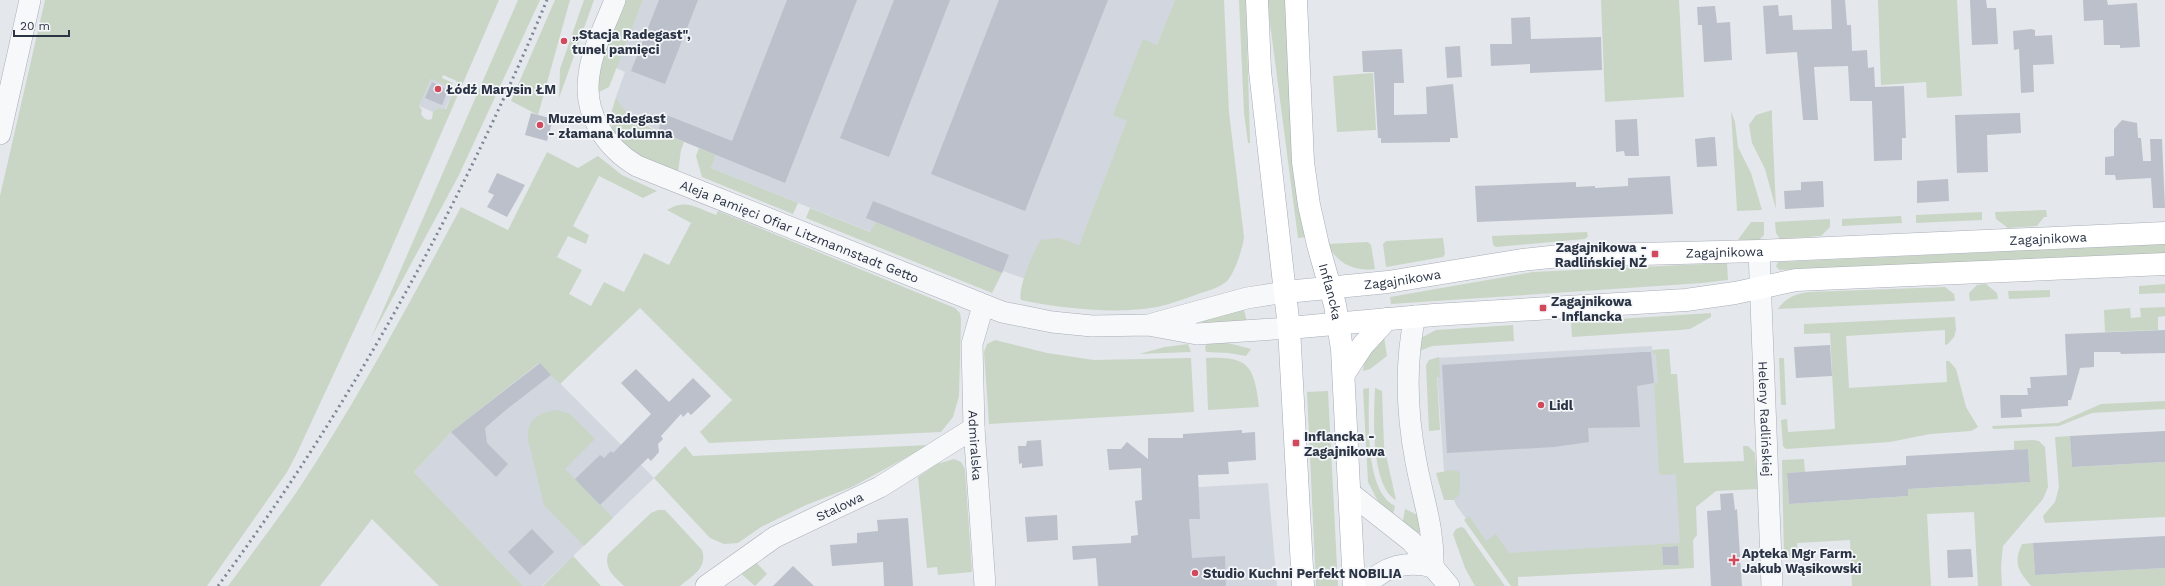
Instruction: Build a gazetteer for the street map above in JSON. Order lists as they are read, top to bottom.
{
  "streets": {
    "street": [
      "Aleja Pamięci Ofiar Litzmannstadt Getto",
      "Zagajnikowa",
      "Inflancka",
      "Heleny Radlińskiej",
      "Admiralska",
      "Stalowa"
    ]
  },
  "crossings": [
    ["Aleja Pamięci Ofiar Litzmannstadt Getto", "Zagajnikowa"],
    ["Aleja Pamięci Ofiar Litzmannstadt Getto", "Admiralska"],
    ["Zagajnikowa", "Inflancka"],
    ["Zagajnikowa", "Heleny Radlińskiej"],
    ["Admiralska", "Stalowa"]
  ],
  "places": {
    "other": [
      "„Stacja Radegast\", tunel pamięci",
      "Łódź Marysin ŁM",
      "Muzeum Radegast - złamana kolumna",
      "Lidl",
      "Studio Kuchni Perfekt NOBILIA"
    ],
    "transit": ["Zagajnikowa - Radlińskiej NŻ", "Zagajnikowa - Inflancka", "Inflancka - Zagajnikowa"],
    "health": ["Apteka Mgr Farm. Jakub Wąsikowski"]
  },
  "scale_bar": "20 m"
}
